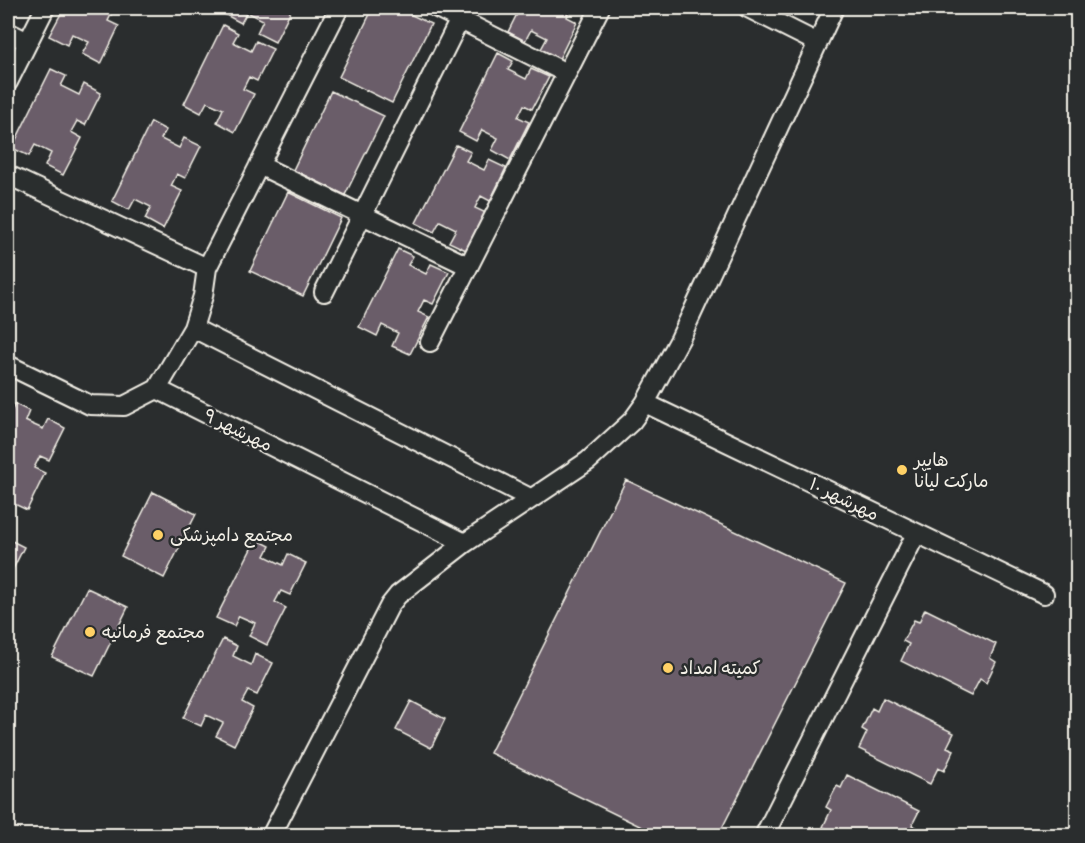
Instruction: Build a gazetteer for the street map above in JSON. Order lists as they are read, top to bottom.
{
  "streets": {
    "street": ["مهرشهر ۹", "مهرشهر ۱۰"]
  },
  "places": [
    "هایپر مارکت لیانا",
    "مجتمع دامپزشکی",
    "مجتمع فرمانیه",
    "کمیته امداد"
  ]
}
